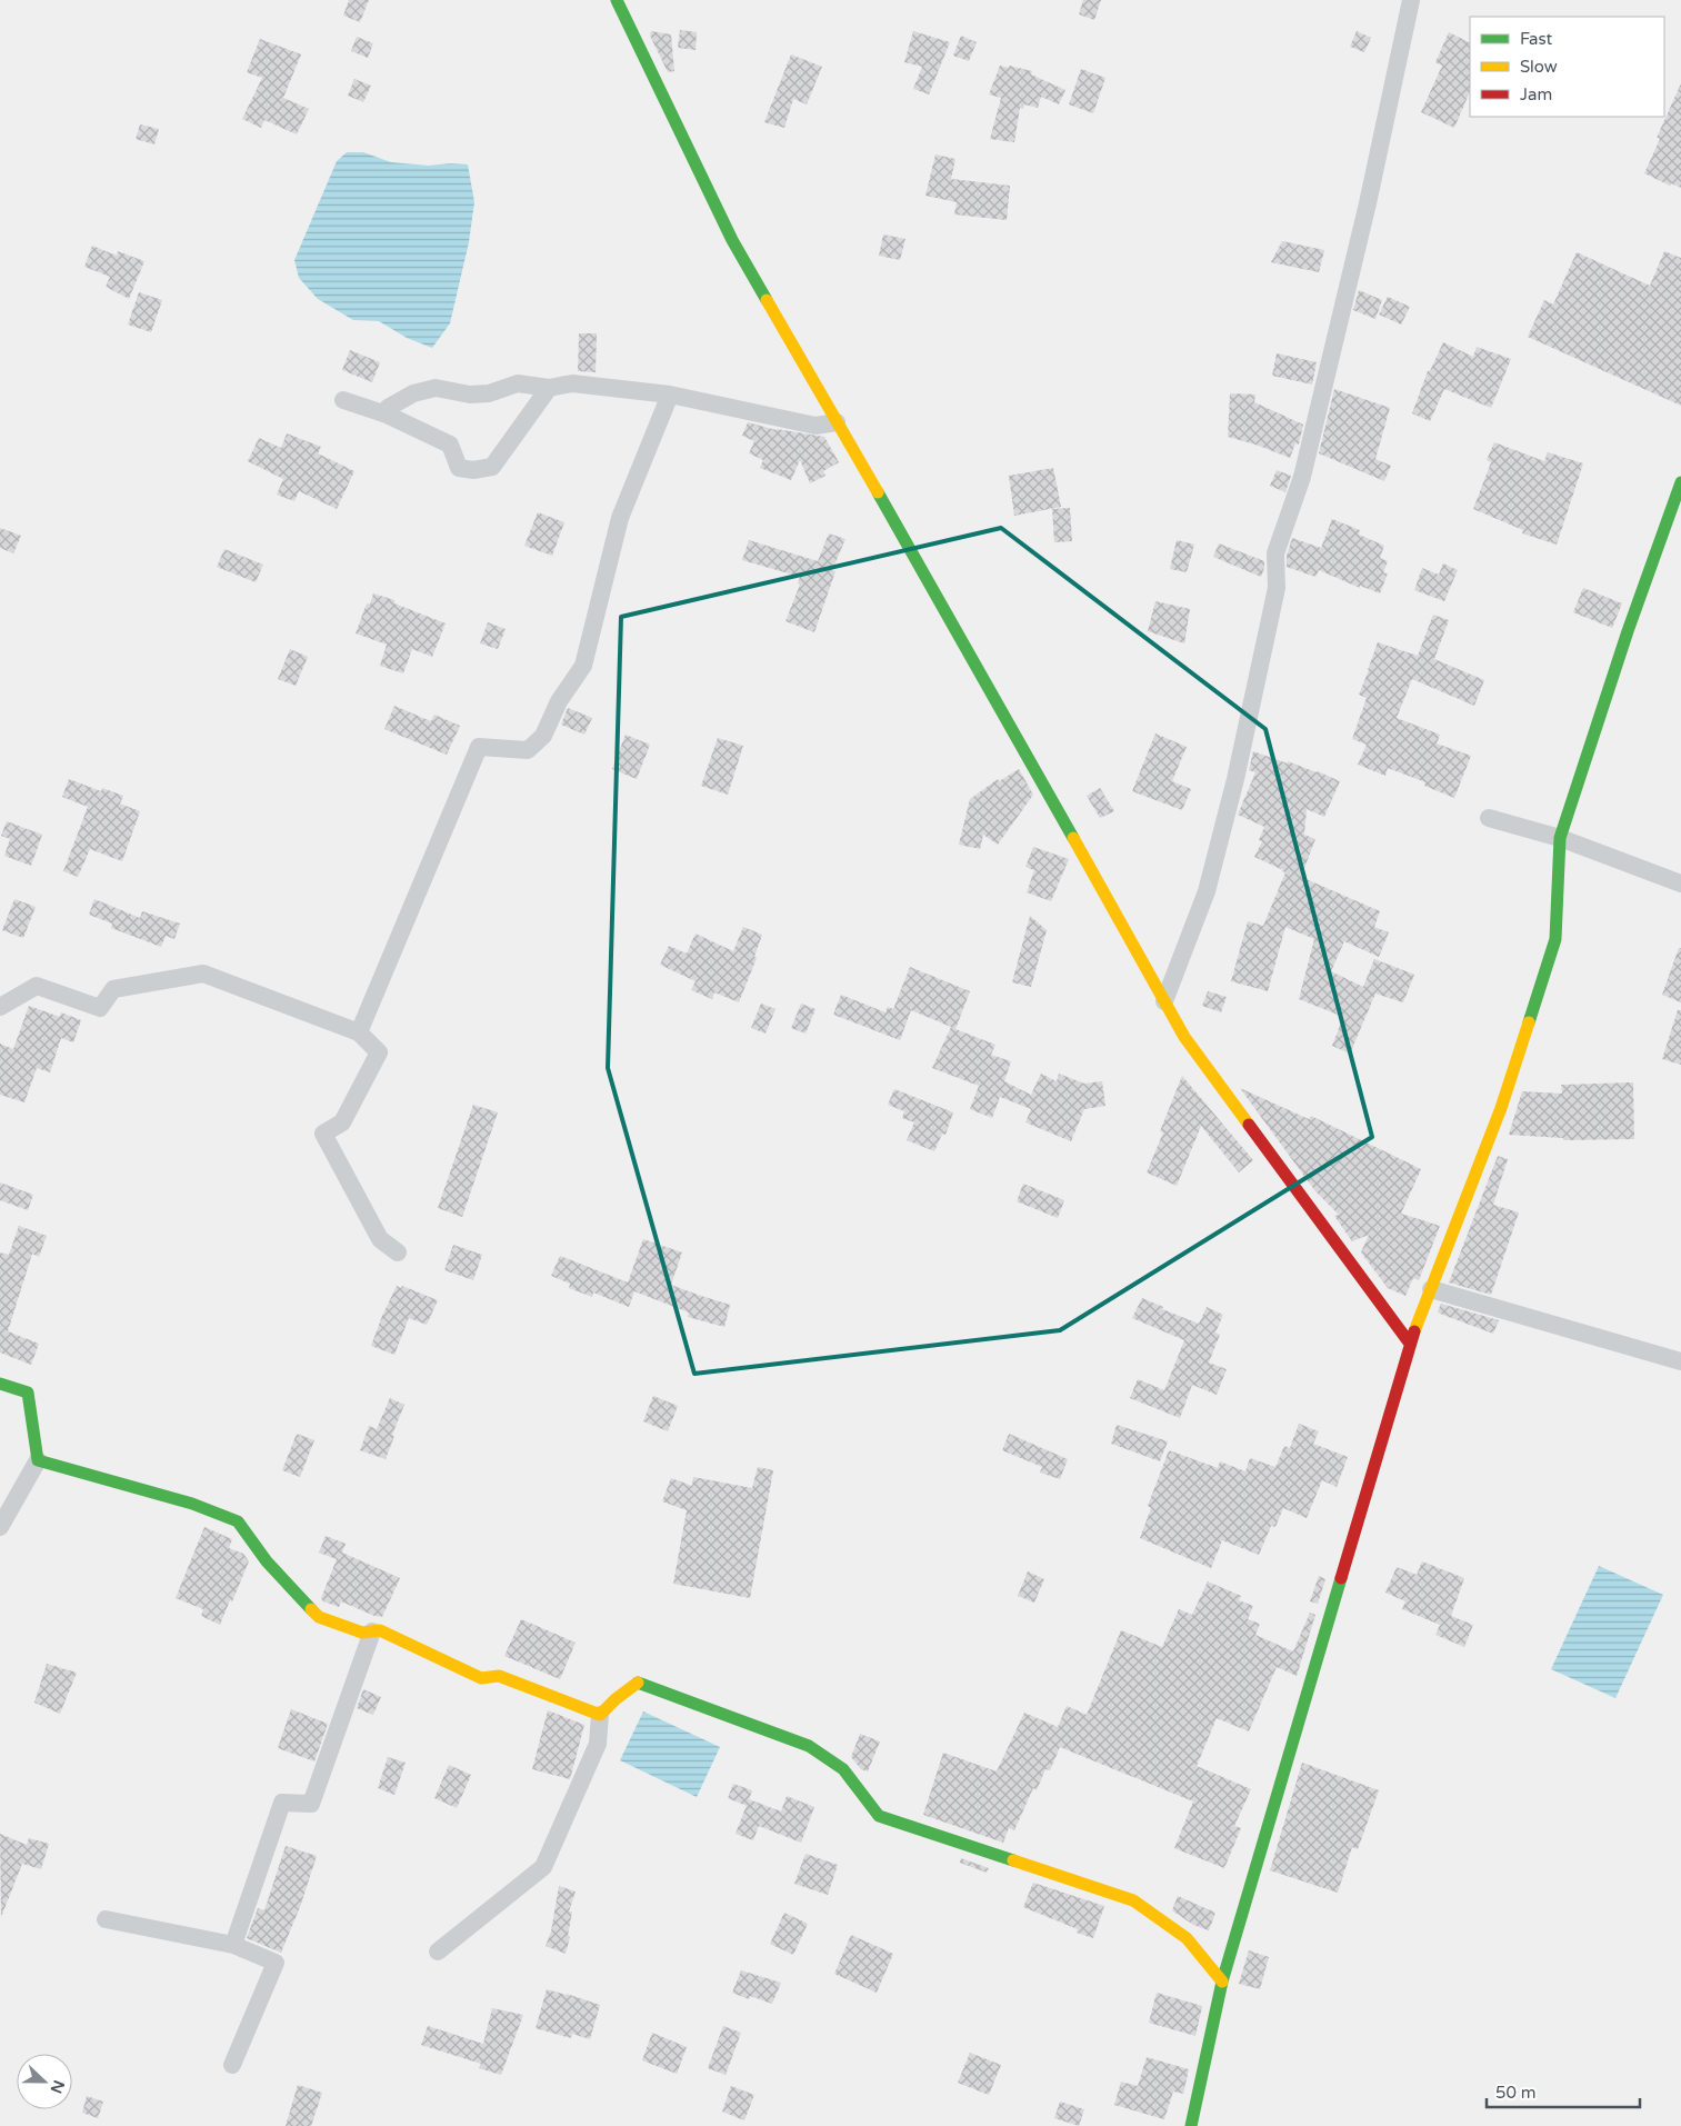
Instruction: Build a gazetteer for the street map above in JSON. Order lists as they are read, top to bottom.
{
  "legend": ["Fast", "Slow", "Jam"],
  "scale_bar": "50 m",
  "north": "right"
}
